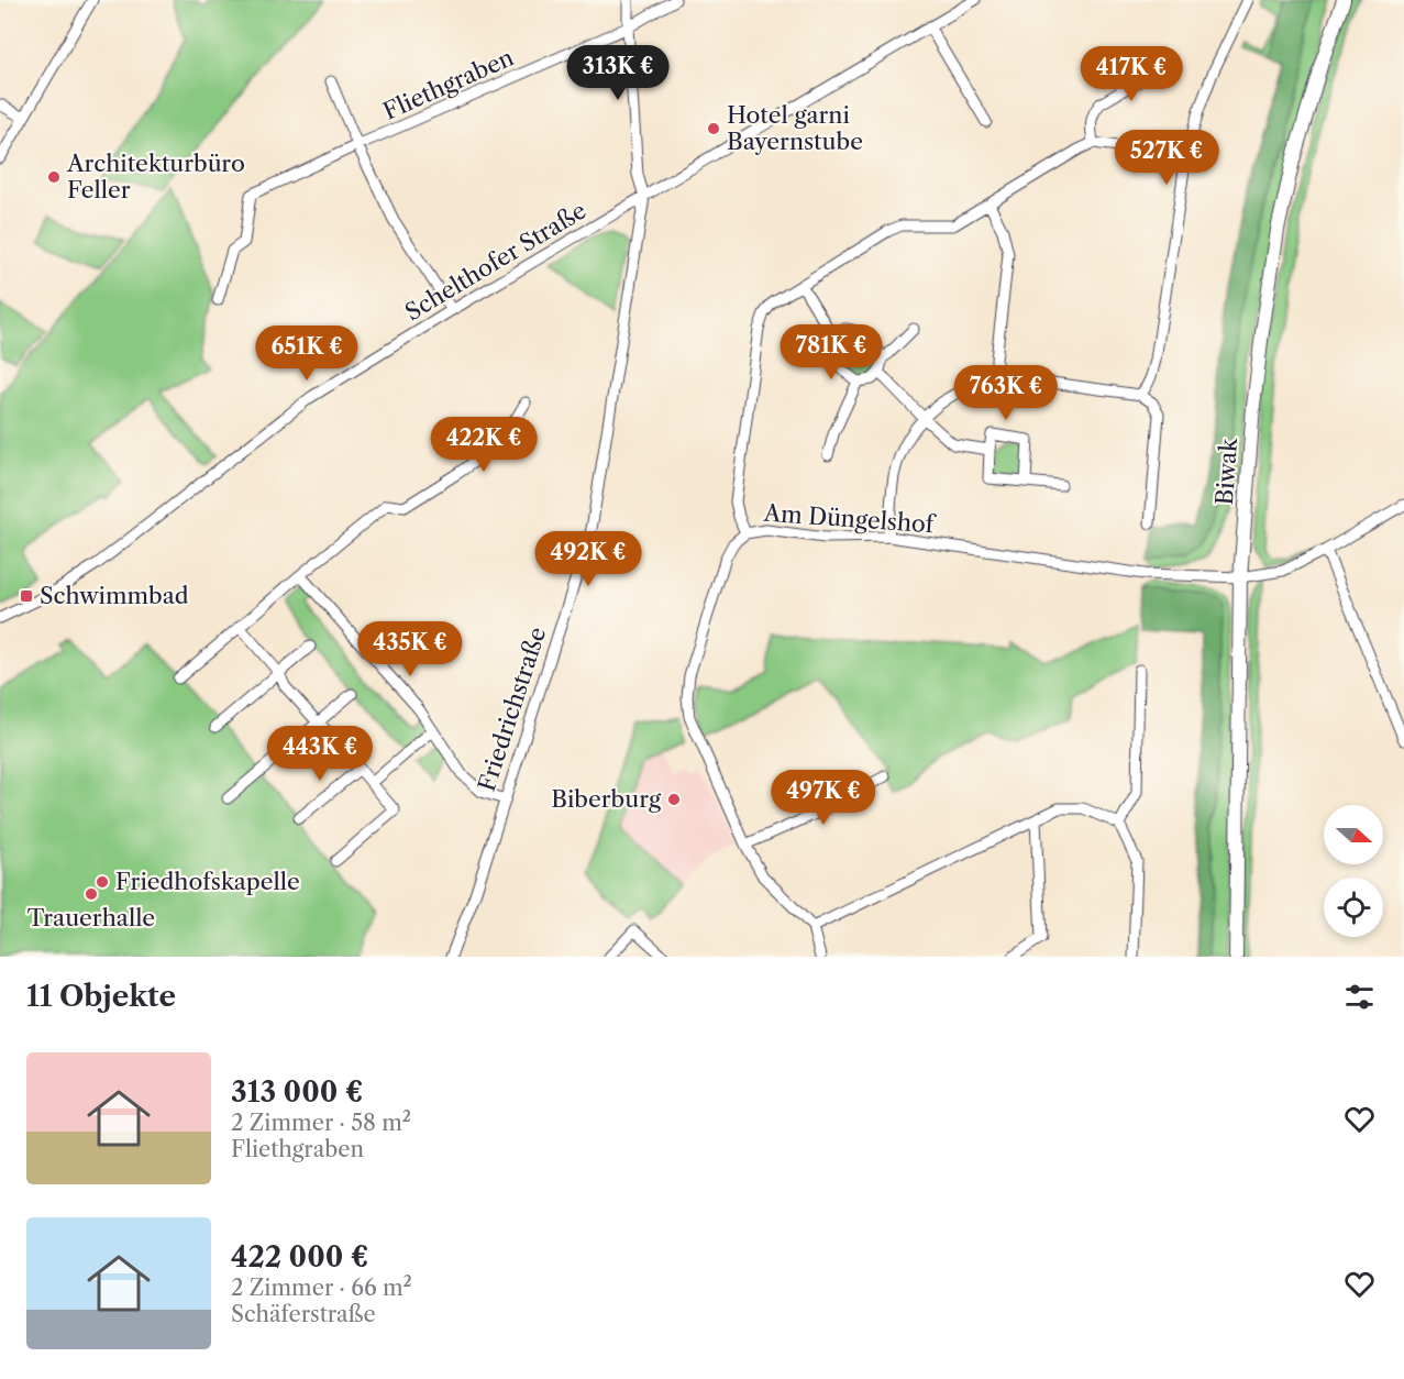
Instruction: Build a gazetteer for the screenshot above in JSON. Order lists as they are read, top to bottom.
{
  "streets": {
    "street": [
      "Fliethgraben",
      "Schelthofer Straße",
      "Biwak",
      "Am Düngelshof",
      "Friedrichstraße"
    ]
  },
  "crossings": [
    ["Schelthofer Straße", "Friedrichstraße"],
    ["Biwak", "Am Düngelshof"]
  ],
  "places": {
    "other": [
      "Hotel garni Bayernstube",
      "Architekturbüro Feller",
      "Biberburg",
      "Friedhofskapelle",
      "Trauerhalle"
    ],
    "transit": ["Schwimmbad"]
  },
  "north": "right",
  "page": {
    "price": [
      "313K €",
      "417K €",
      "527K €",
      "781K €",
      "651K €",
      "763K €",
      "422K €",
      "492K €",
      "435K €",
      "443K €",
      "497K €"
    ],
    "heading": "11 Objekte",
    "list": [
      {
        "name": "313 000 €",
        "note": "2 Zimmer · 58 m² · Fliethgraben"
      },
      {
        "name": "422 000 €",
        "note": "2 Zimmer · 66 m² · Schäferstraße"
      }
    ]
  }
}
